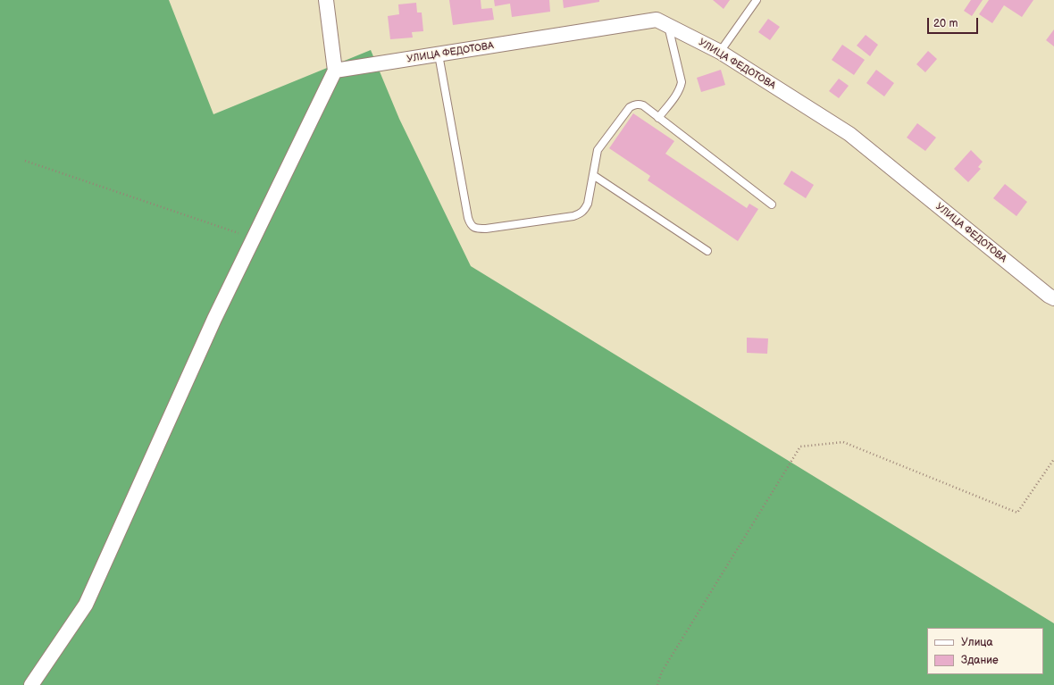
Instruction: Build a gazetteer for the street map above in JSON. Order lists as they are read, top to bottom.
{
  "streets": {
    "street": ["УЛИЦА ФЕДОТОВА"]
  },
  "legend": ["Улица", "Здание"],
  "scale_bar": "20 m"
}
